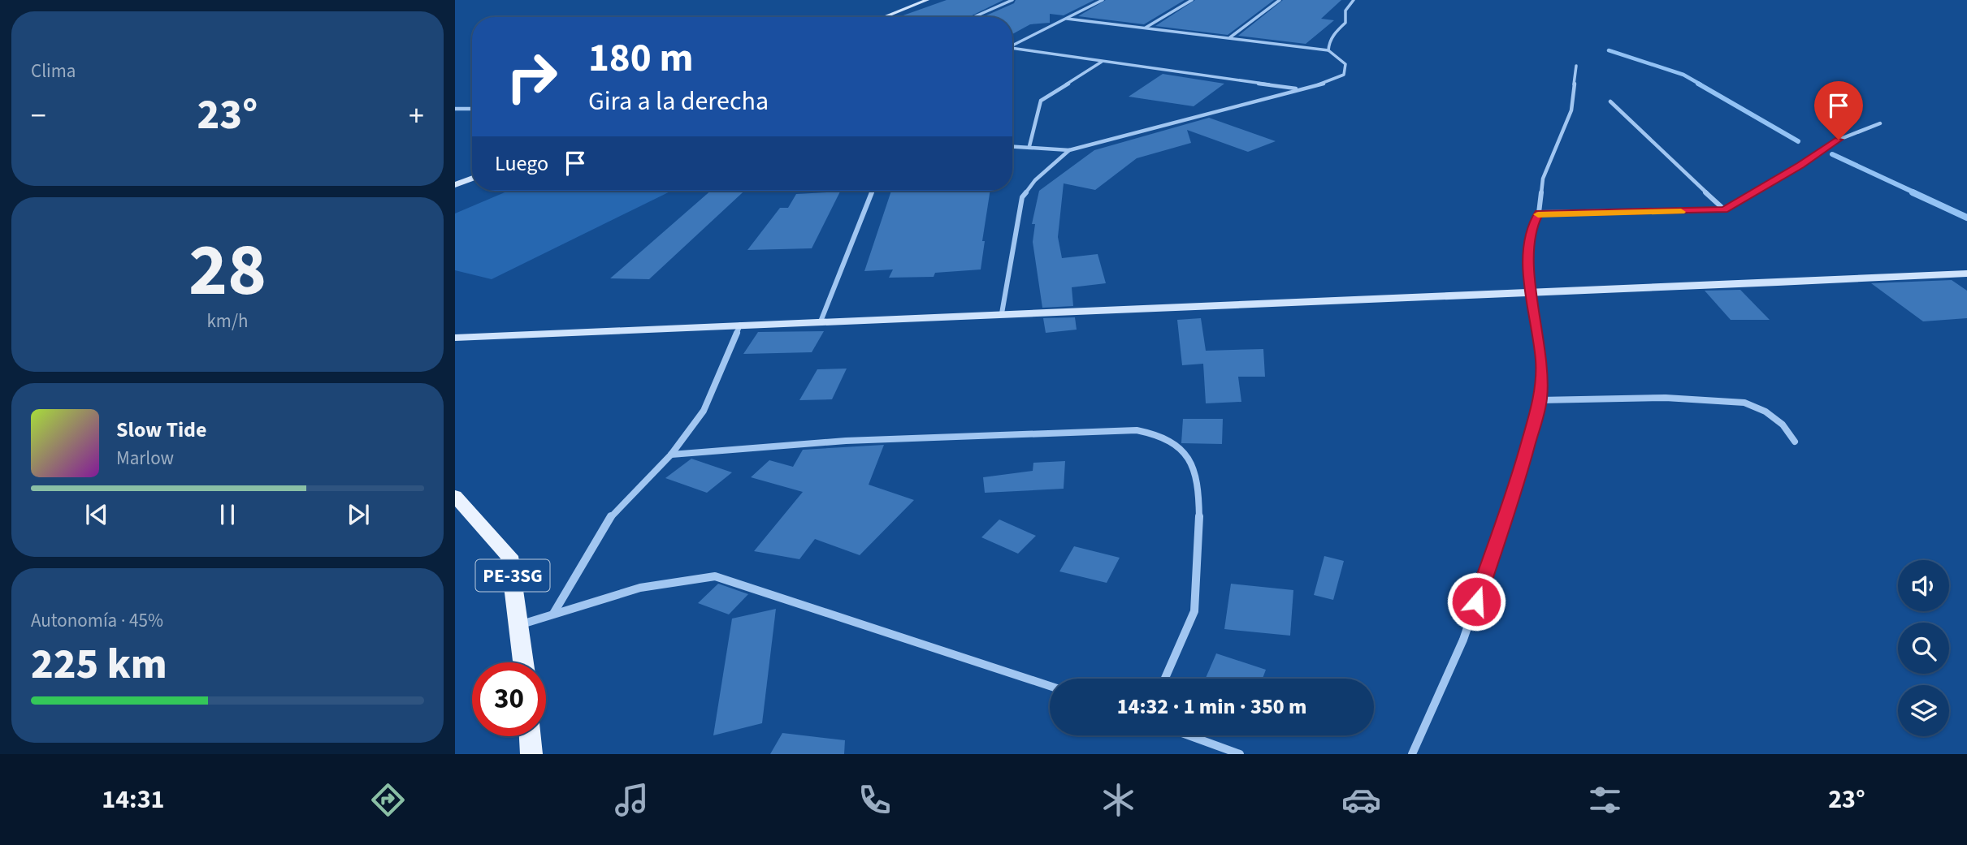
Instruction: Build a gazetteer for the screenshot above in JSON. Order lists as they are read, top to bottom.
{
  "streets": {
    "main road": ["PE-3SG"]
  },
  "page": {
    "tile": [
      "Clima",
      ["28", "km/h"],
      ["Autonomía · 45%", "225 km"]
    ],
    "turn": ["180 m", "Gira a la derecha"],
    "heat": ["−", "23°", "+"],
    "then": "Luego",
    "song": ["Slow Tide", "Marlow"],
    "limit": "30",
    "trip": "14:32 · 1 min · 350 m",
    "tabs": ["14:31", "23°"]
  }
}
